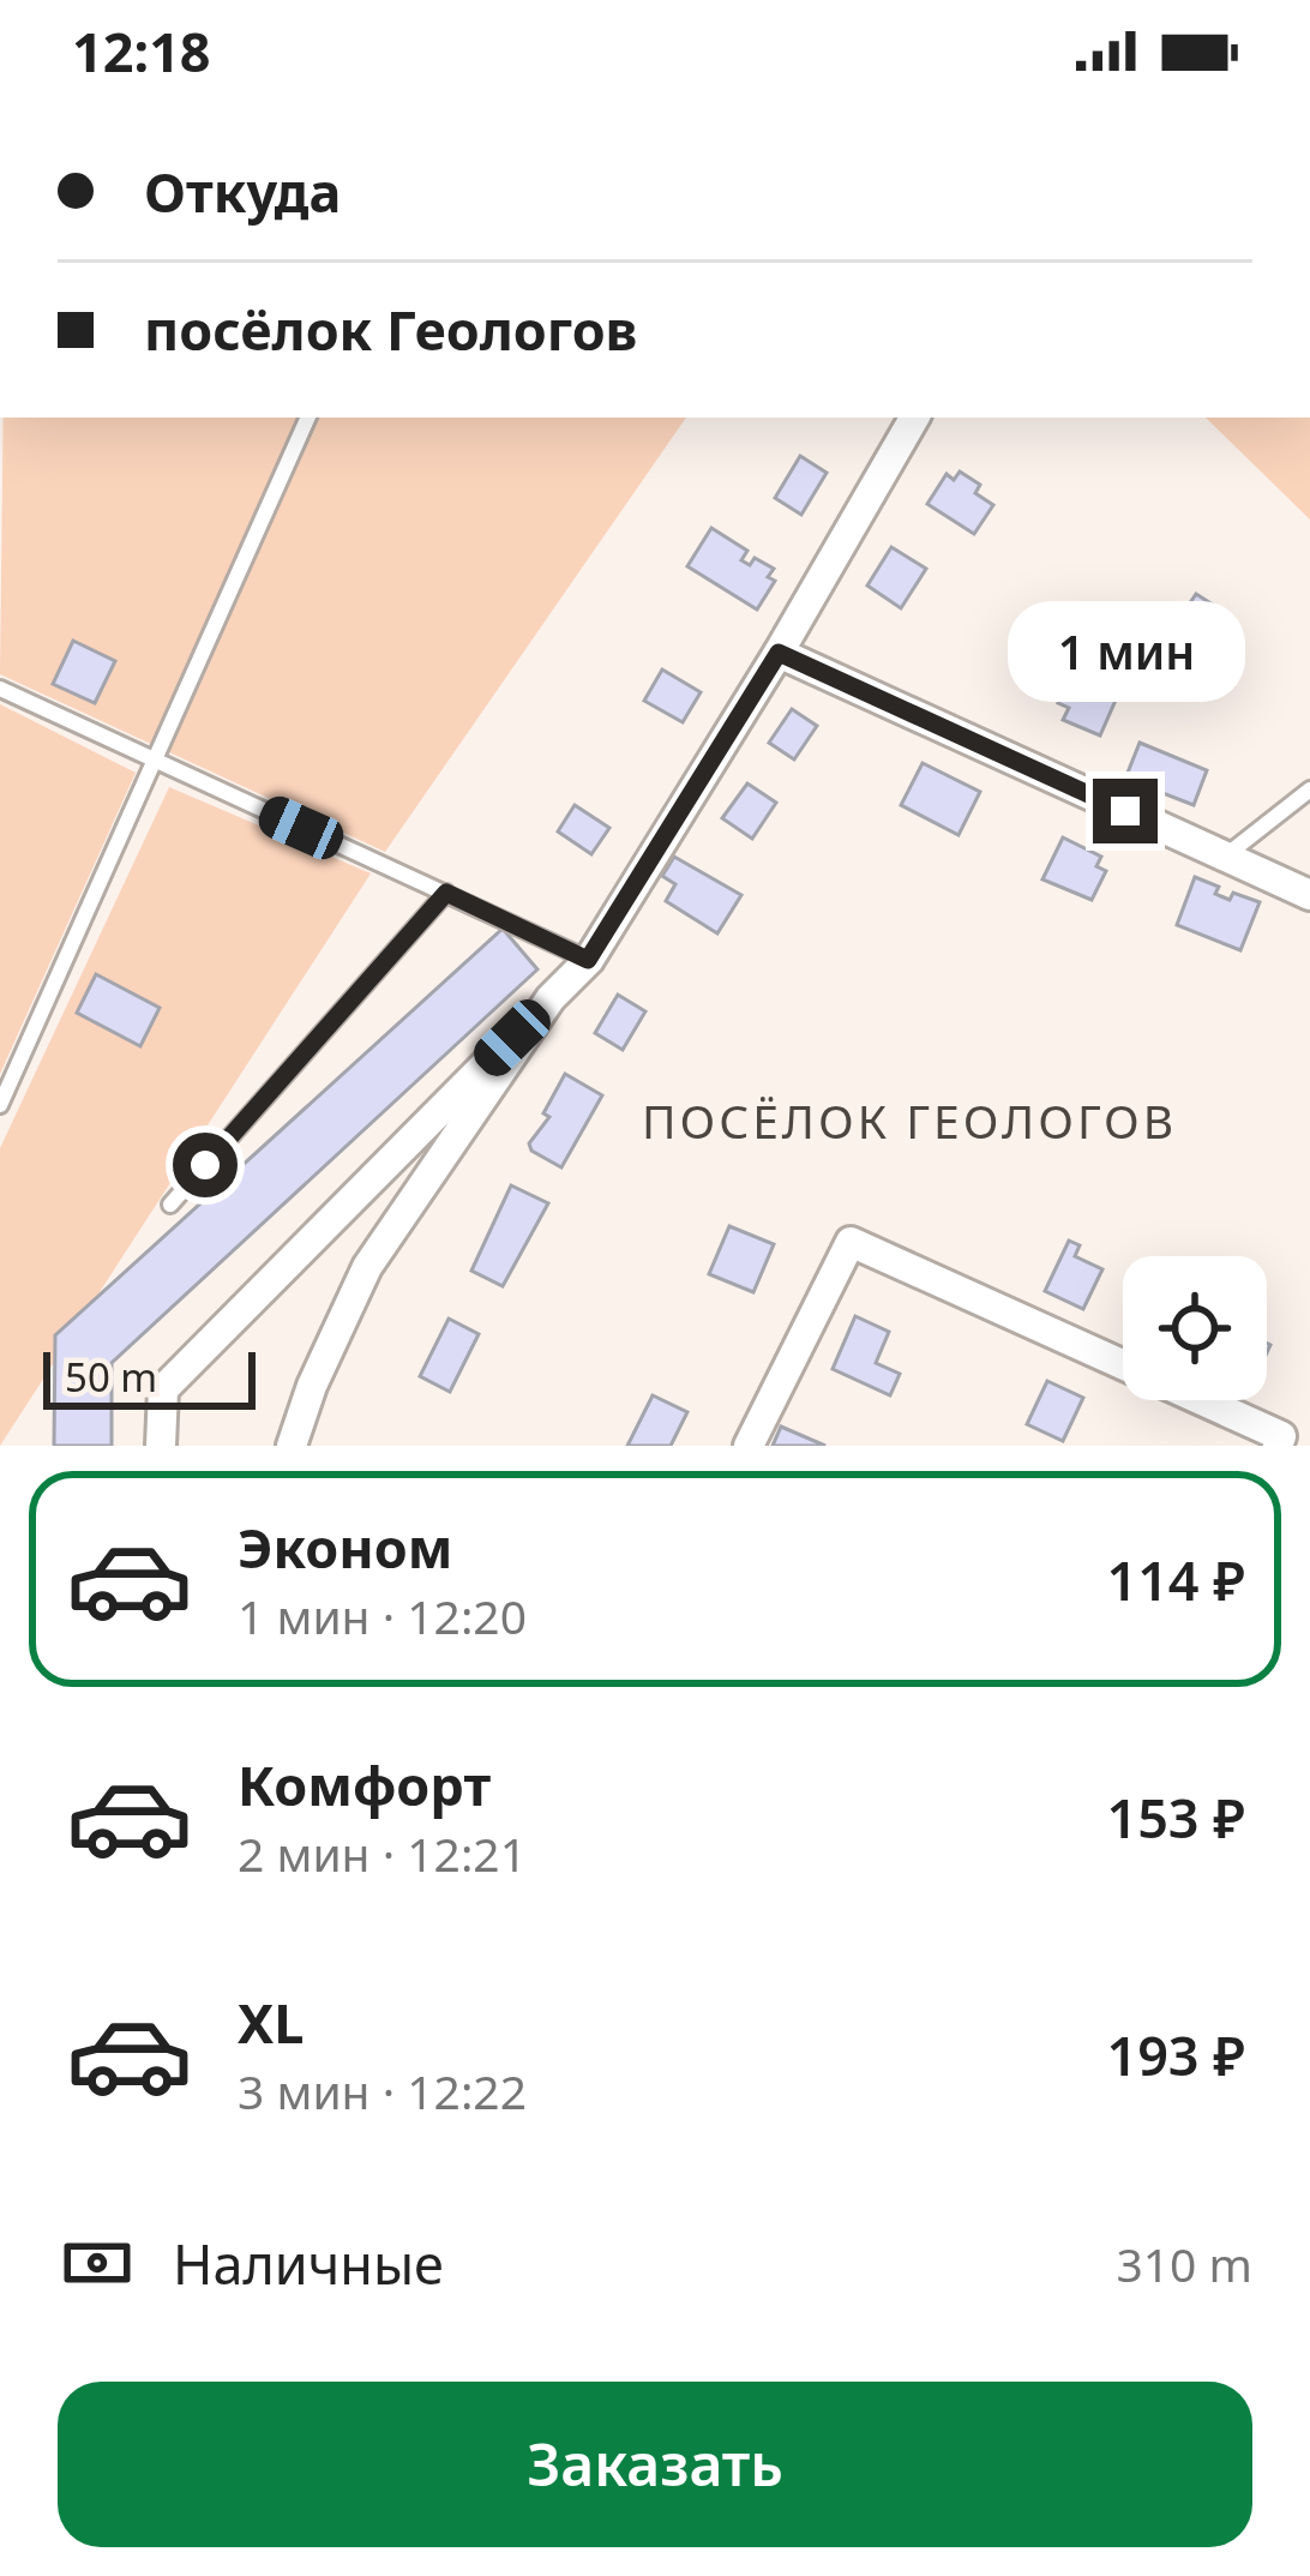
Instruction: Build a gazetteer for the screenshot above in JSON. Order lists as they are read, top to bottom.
{
  "districts": ["ПОСЁЛОК ГЕОЛОГОВ"],
  "scale_bar": "50 m",
  "page": {
    "status": "12:18",
    "banner": ["Откуда", "посёлок Геологов"],
    "bubble": "1 мин",
    "scale": "50 m",
    "list": [
      {
        "name": "Эконом",
        "note": "1 мин · 12:20",
        "value": "114 ₽"
      },
      {
        "name": "Комфорт",
        "note": "2 мин · 12:21",
        "value": "153 ₽"
      },
      {
        "name": "XL",
        "note": "3 мин · 12:22",
        "value": "193 ₽"
      }
    ],
    "pay": ["Наличные", "310 m"],
    "buttons": "Заказать"
  }
}
